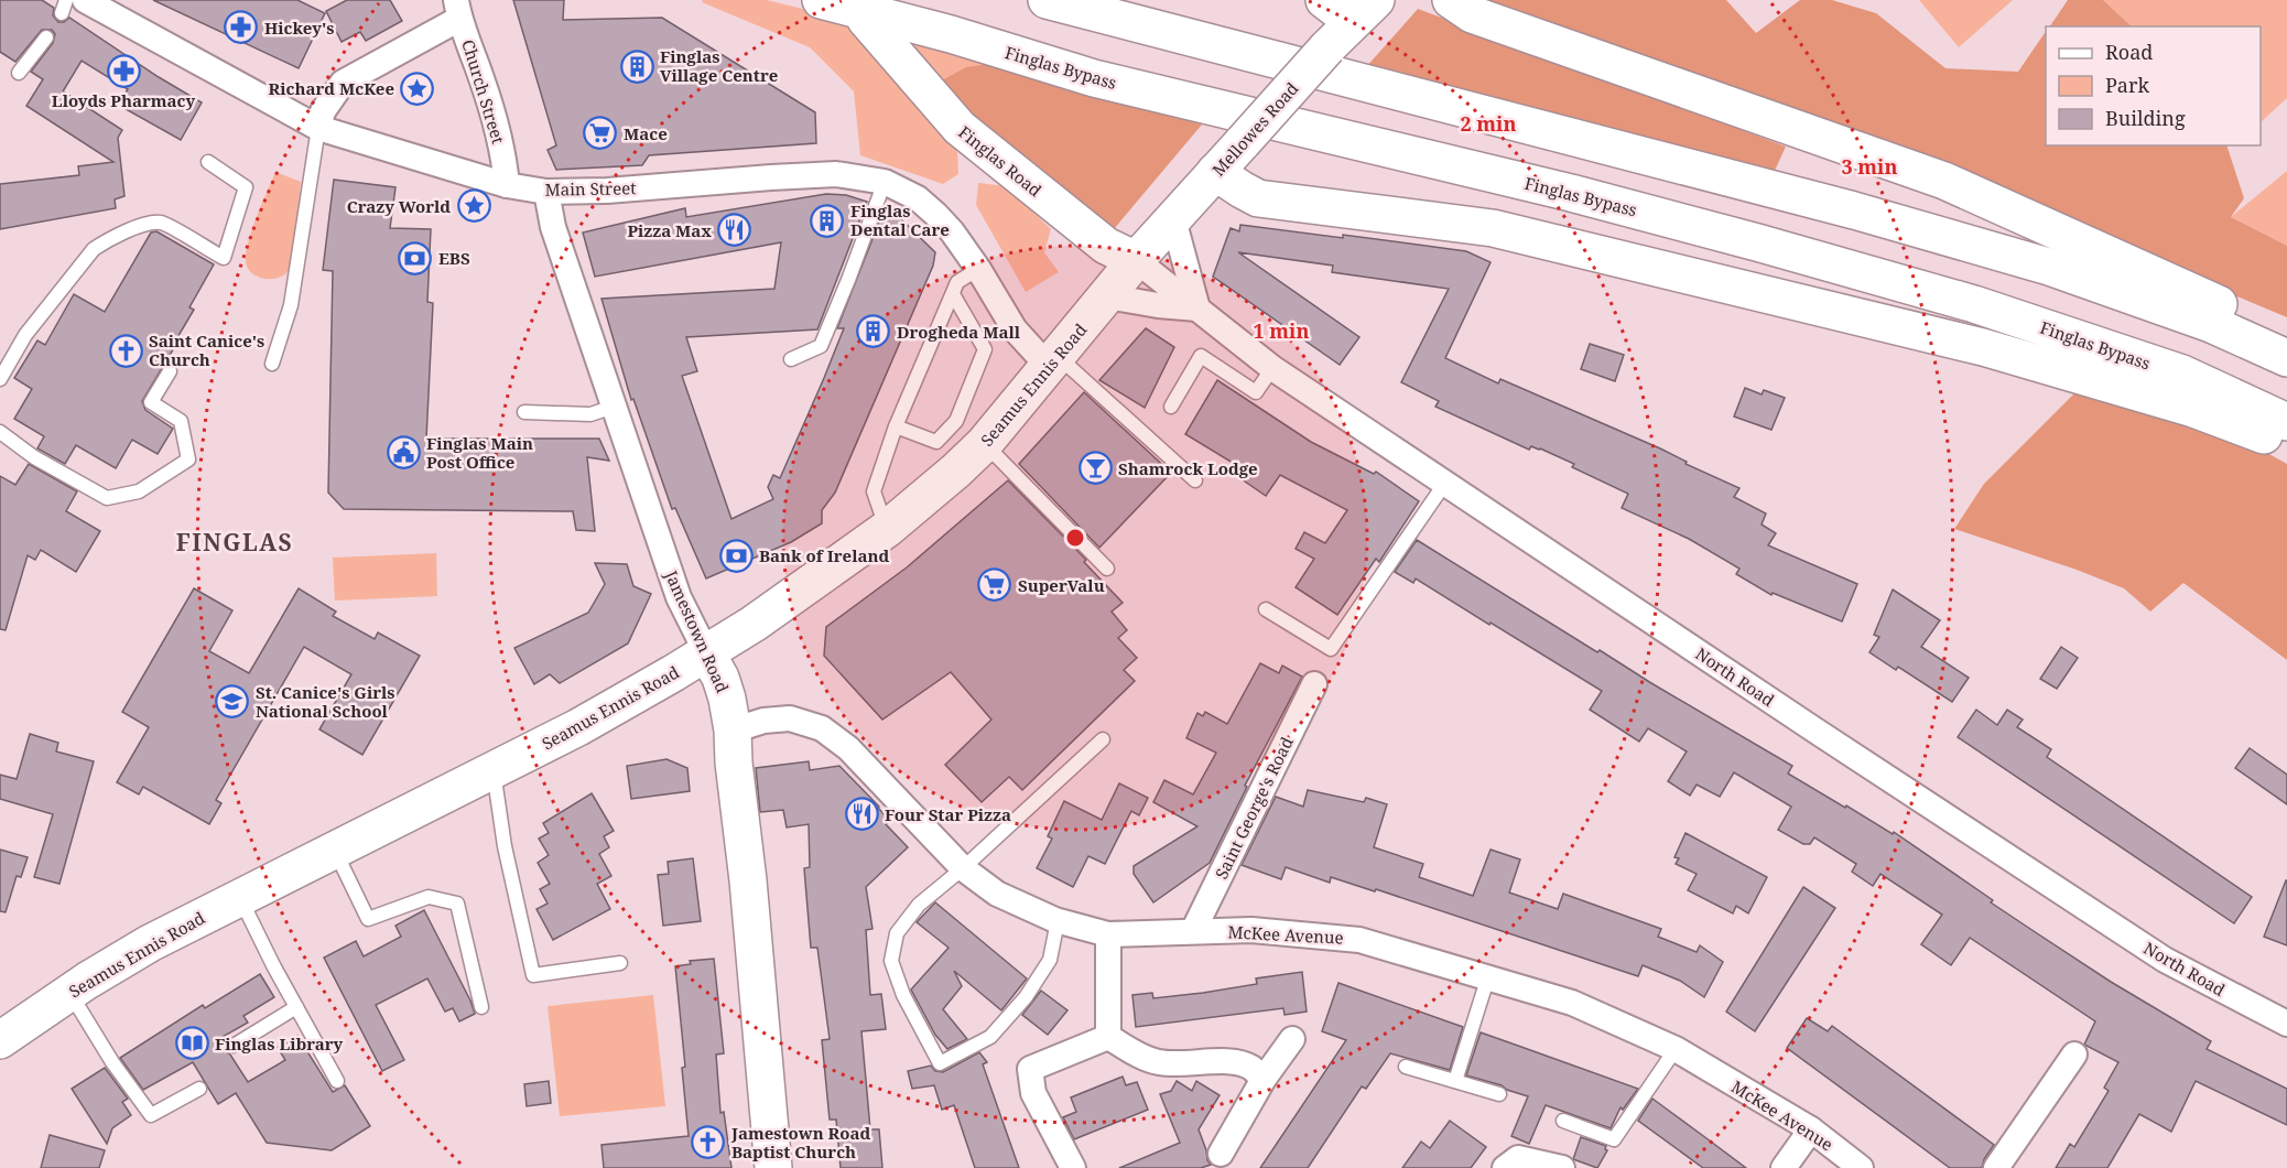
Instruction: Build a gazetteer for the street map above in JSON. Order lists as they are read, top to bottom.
{
  "streets": {
    "main road": [
      "Finglas Bypass",
      "Mellowes Road",
      "Finglas Road",
      "Seamus Ennis Road",
      "Jamestown Road"
    ],
    "street": [
      "Church Street",
      "Main Street",
      "North Road",
      "Saint George's Road",
      "McKee Avenue"
    ]
  },
  "crossings": [
    ["Finglas Bypass", "Finglas Road"],
    ["Church Street", "Main Street"],
    ["Mellowes Road", "Finglas Road"],
    ["Mellowes Road", "Seamus Ennis Road"],
    ["Mellowes Road", "North Road"],
    ["Finglas Road", "Seamus Ennis Road"],
    ["Finglas Road", "North Road"],
    ["Main Street", "Seamus Ennis Road"],
    ["Main Street", "Jamestown Road"],
    ["Seamus Ennis Road", "Jamestown Road"],
    ["Seamus Ennis Road", "North Road"],
    ["Jamestown Road", "McKee Avenue"],
    ["Saint George's Road", "McKee Avenue"]
  ],
  "districts": ["FINGLAS"],
  "places": {
    "pharmacy": ["Hickey's", "Lloyds Pharmacy"],
    "building": ["Finglas Village Centre", "Finglas Dental Care", "Drogheda Mall"],
    "place": ["Richard McKee", "Crazy World"],
    "supermarket": ["Mace", "SuperValu"],
    "restaurant": ["Pizza Max", "Four Star Pizza"],
    "bank": ["EBS", "Bank of Ireland"],
    "church": ["Saint Canice's Church", "Jamestown Road Baptist Church"],
    "public building": ["Finglas Main Post Office"],
    "bar": ["Shamrock Lodge"],
    "school or university": ["St. Canice's Girls National School"],
    "library": ["Finglas Library"]
  },
  "legend": ["Road", "Park", "Building"],
  "rings": ["2 min", "3 min", "1 min"]
}
